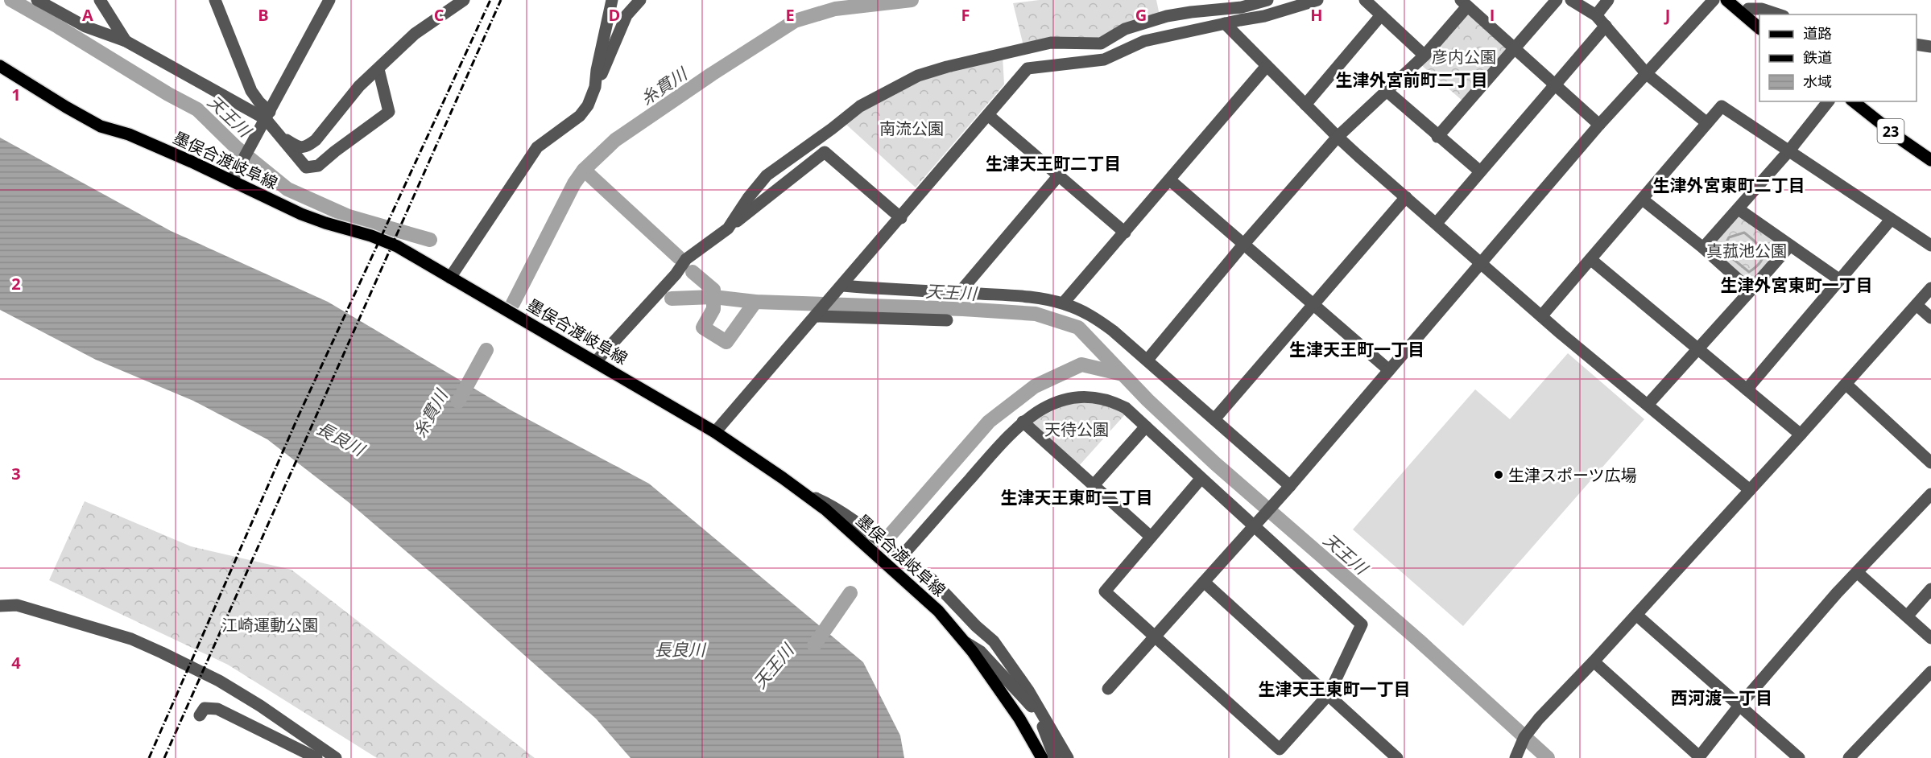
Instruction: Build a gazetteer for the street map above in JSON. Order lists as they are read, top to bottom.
{
  "streets": {
    "main road": ["23", "墨俣合渡岐阜線"]
  },
  "districts": [
    "生津外宮前町二丁目",
    "生津天王町二丁目",
    "生津外宮東町二丁目",
    "生津外宮東町一丁目",
    "生津天王町一丁目",
    "生津天王東町二丁目",
    "生津天王東町一丁目",
    "西河渡一丁目"
  ],
  "water": ["糸貫川", "天王川", "長良川"],
  "parks": [
    "彦内公園",
    "南流公園",
    "真菰池公園",
    "天待公園",
    "江崎運動公園"
  ],
  "places": ["生津スポーツ広場"],
  "legend": ["道路", "鉄道", "水域"],
  "grid": {
    "columns": [
      "A",
      "B",
      "C",
      "D",
      "E",
      "F",
      "G",
      "H",
      "I",
      "J"
    ],
    "rows": [
      "1",
      "2",
      "3",
      "4"
    ]
  }
}
